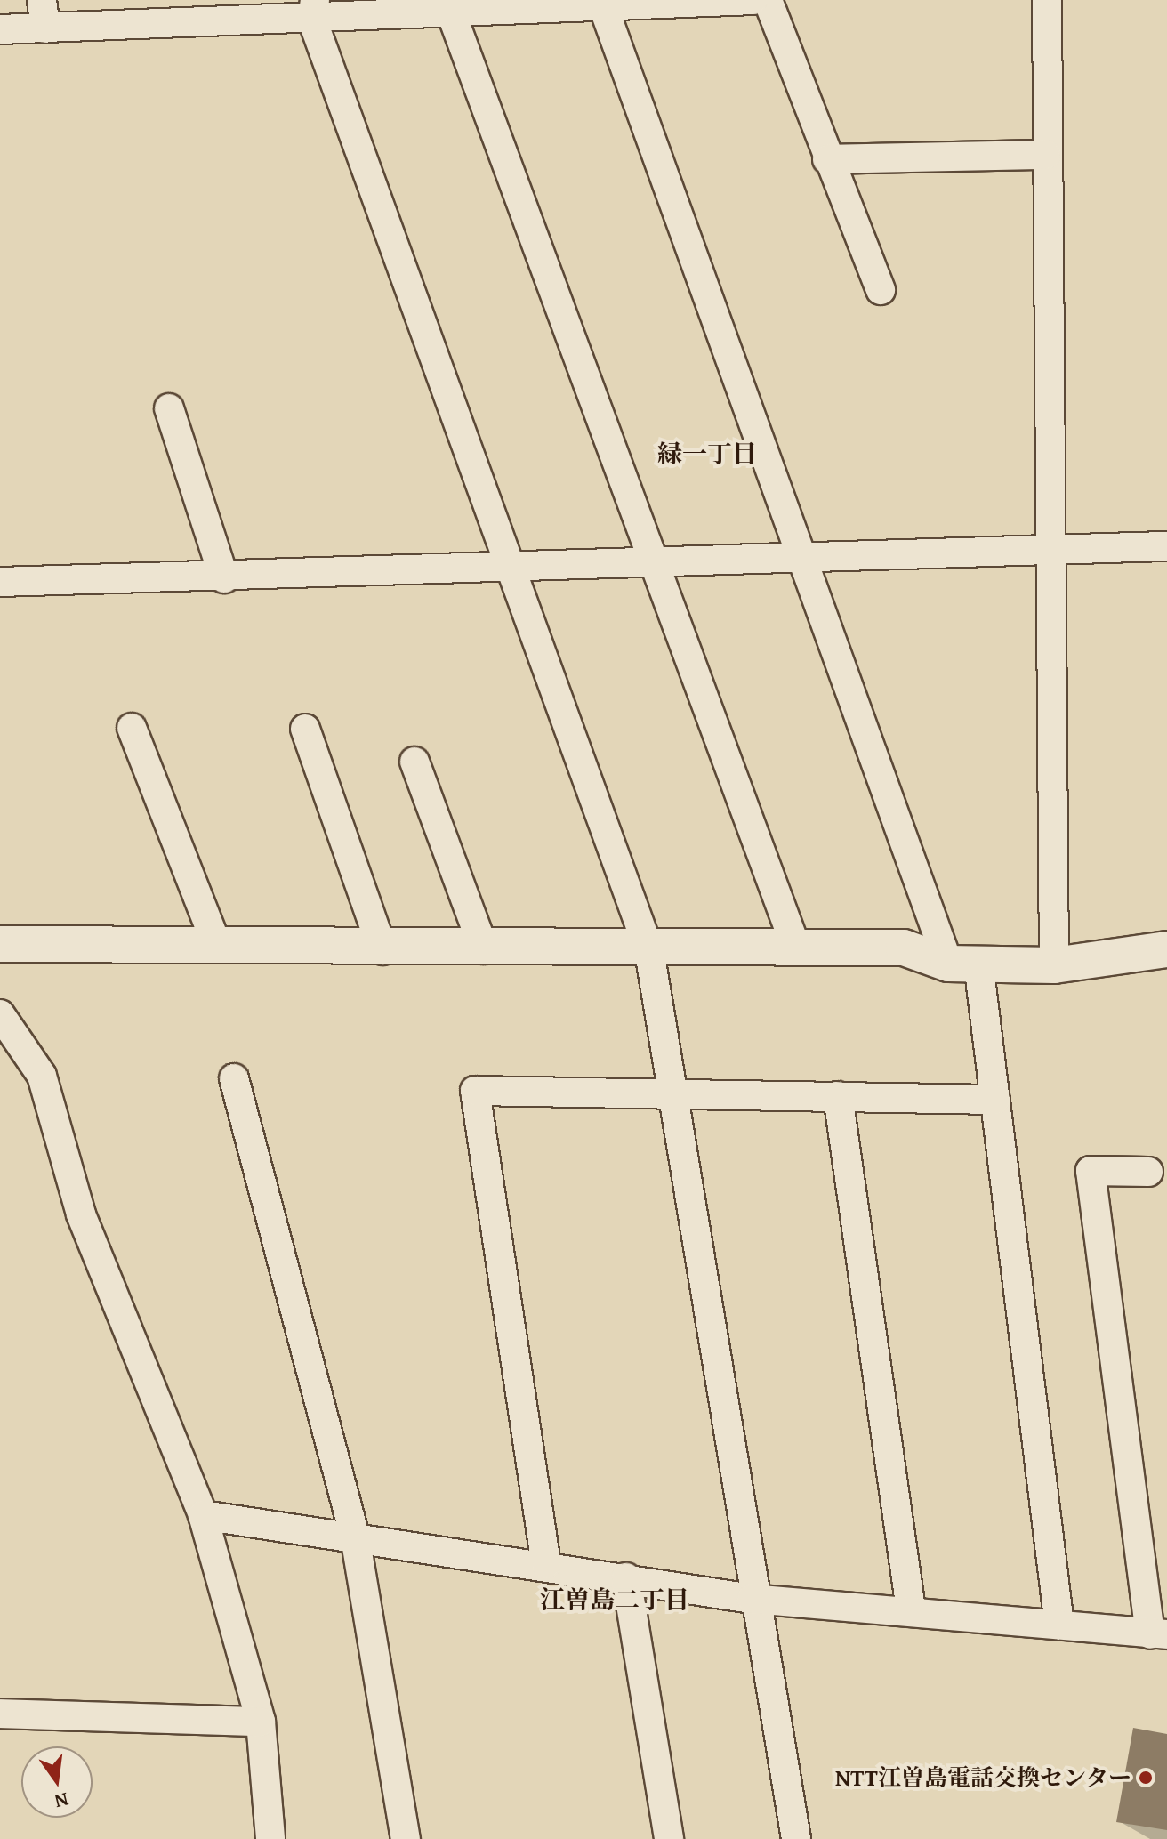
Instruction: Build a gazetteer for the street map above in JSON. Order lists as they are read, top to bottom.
{
  "districts": ["緑一丁目", "江曽島二丁目"],
  "places": ["NTT江曽島電話交換センター"],
  "north": "bottom"
}
